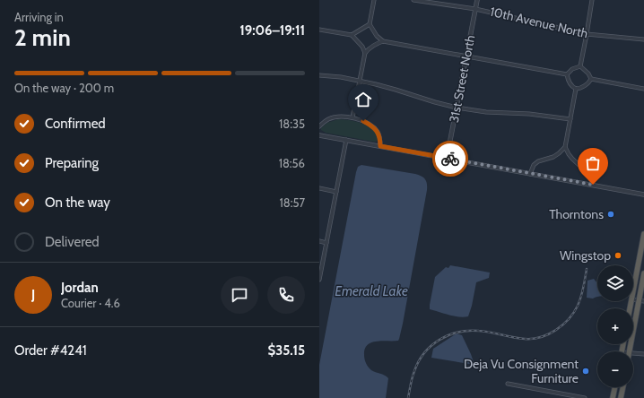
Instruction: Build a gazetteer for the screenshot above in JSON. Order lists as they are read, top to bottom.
{
  "streets": {
    "street": ["10th Avenue North", "31st Street North"]
  },
  "crossings": [
    ["10th Avenue North", "31st Street North"]
  ],
  "water": ["Emerald Lake"],
  "places": ["Thorntons", "Wingstop", "Deja Vu Consignment Furniture"],
  "page": {
    "heading": ["2 min", "Arriving in", "19:06–19:11"],
    "panel": [
      "Jordan",
      "Courier · 4.6",
      "Order #4241",
      "$35.15"
    ],
    "bar": "On the way · 200 m",
    "list": [
      ["Confirmed", "18:35"],
      ["Preparing", "18:56"],
      ["On the way", "18:57"],
      "Delivered"
    ],
    "map_buttons": ["+", "−"],
    "round": "J"
  }
}
